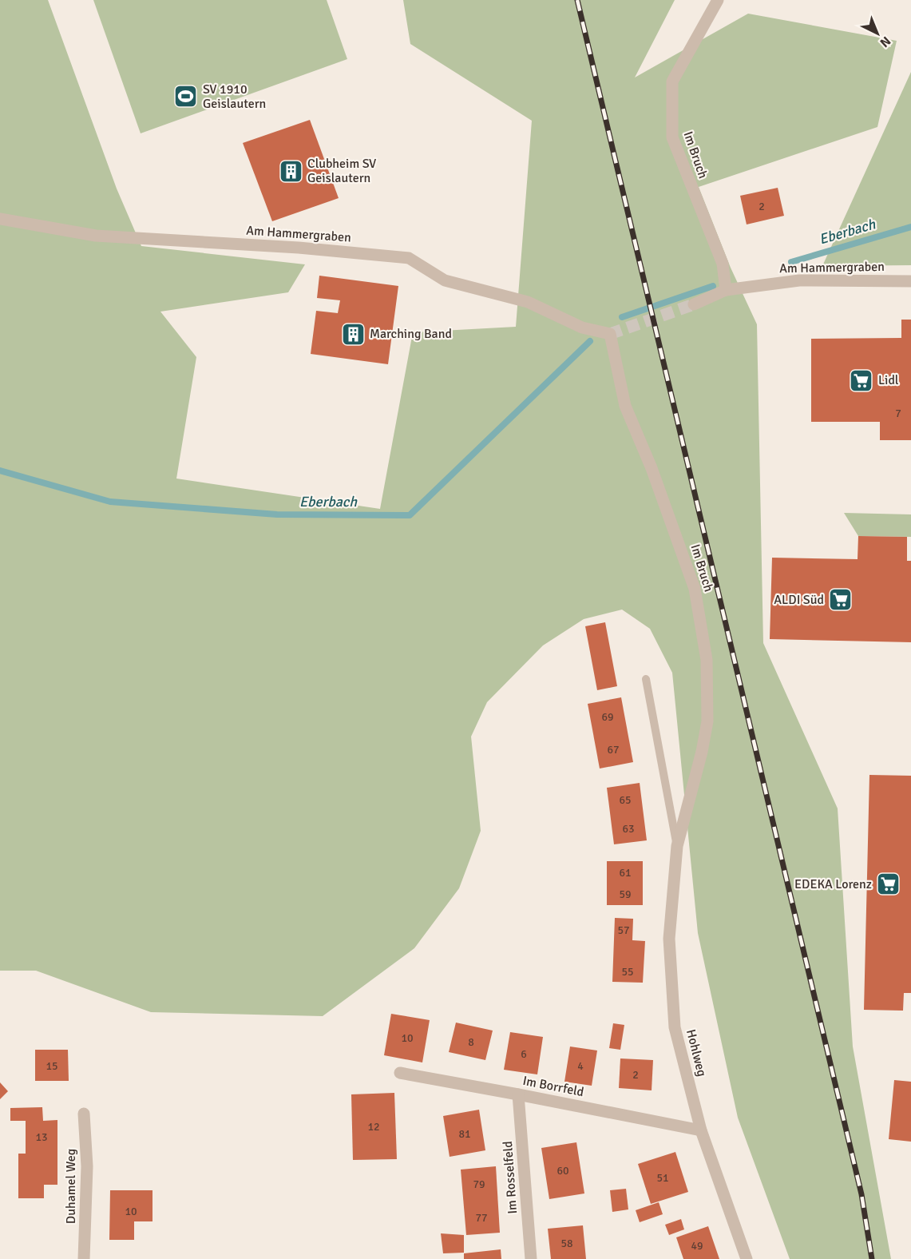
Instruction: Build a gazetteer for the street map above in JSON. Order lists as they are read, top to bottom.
{
  "streets": {
    "street": [
      "Im Bruch",
      "Am Hammergraben",
      "Hohlweg",
      "Im Borrfeld",
      "Im Rosselfeld",
      "Duhamel Weg"
    ]
  },
  "crossings": [
    ["Im Bruch", "Am Hammergraben"],
    ["Im Bruch", "Hohlweg"],
    ["Hohlweg", "Im Borrfeld"],
    ["Im Borrfeld", "Im Rosselfeld"]
  ],
  "water": ["Eberbach"],
  "places": {
    "sports": ["SV 1910 Geislautern"],
    "building": ["Clubheim SV Geislautern", "Marching Band"],
    "supermarket": ["Lidl", "ALDI Süd", "EDEKA Lorenz"]
  },
  "house_numbers": [
    "2",
    "7",
    "69",
    "67",
    "65",
    "63",
    "61",
    "59",
    "57",
    "55",
    "10",
    "8",
    "6",
    "15",
    "4",
    "2",
    "12",
    "81",
    "13",
    "60",
    "51",
    "79",
    "10",
    "77",
    "58",
    "49"
  ],
  "north": "bottom right"
}
